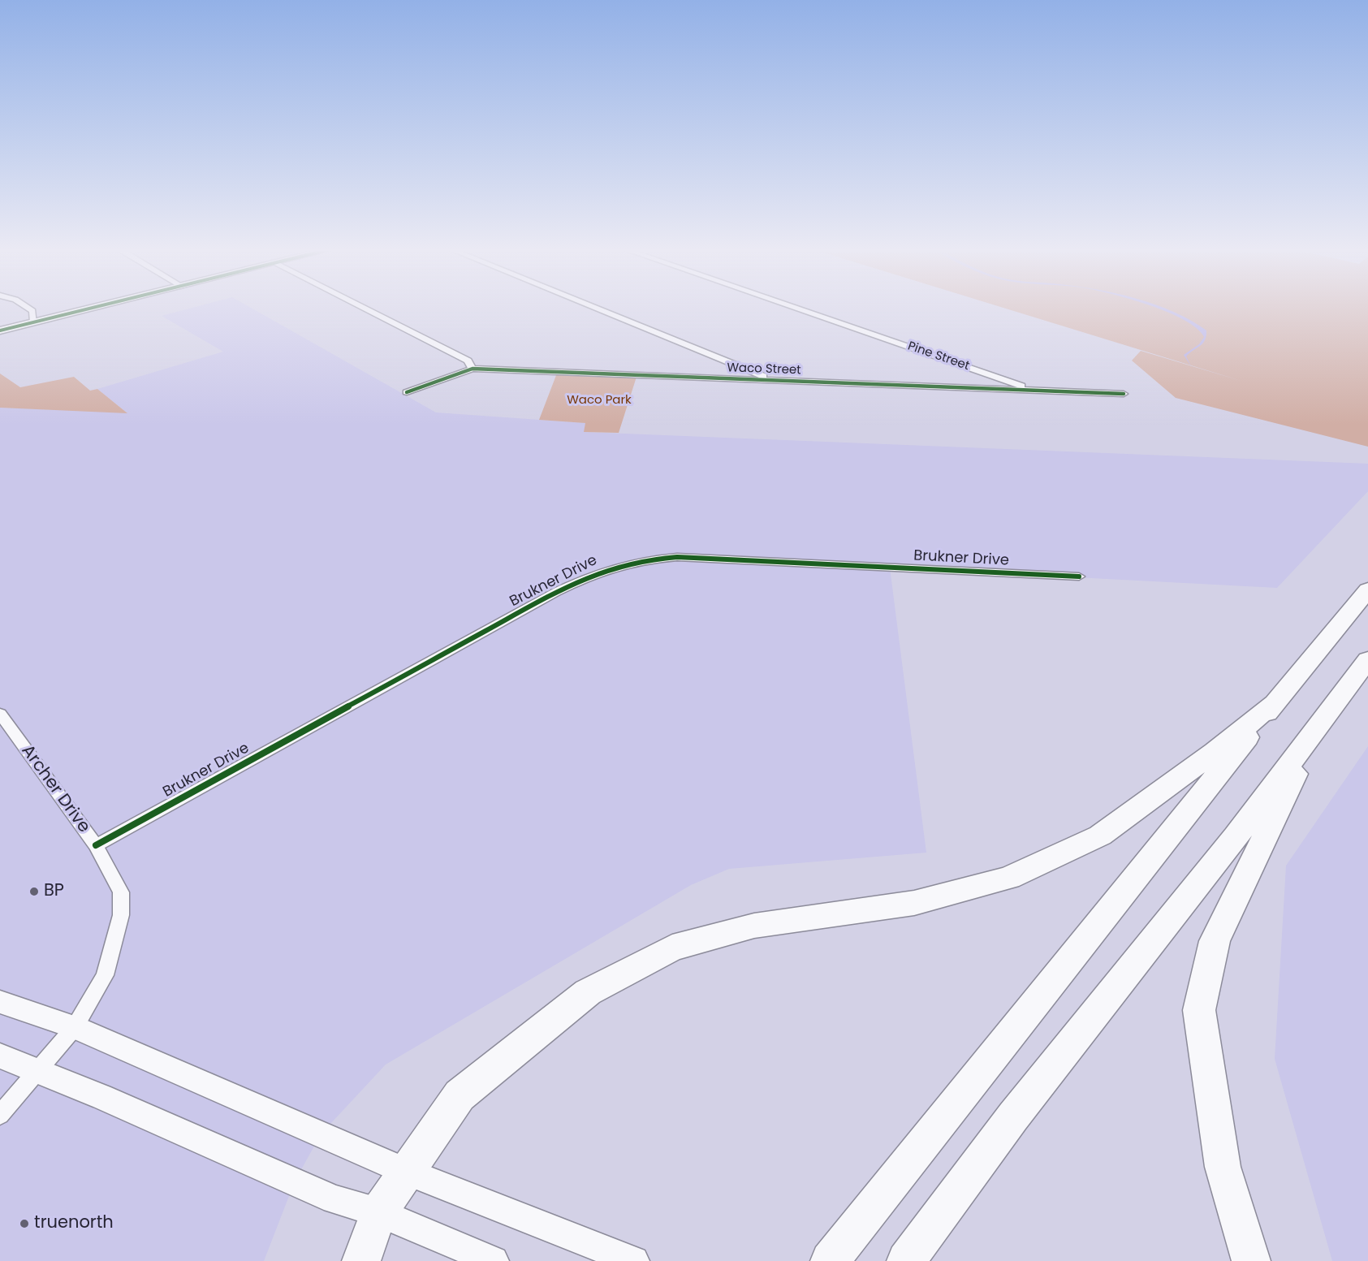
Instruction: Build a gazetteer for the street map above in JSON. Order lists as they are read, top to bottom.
{
  "streets": {
    "street": [
      "Pine Street",
      "Waco Street",
      "Brukner Drive",
      "Archer Drive"
    ]
  },
  "crossings": [
    ["Pine Street", "Waco Street"],
    ["Brukner Drive", "Archer Drive"]
  ],
  "parks": ["Waco Park"],
  "places": ["BP", "truenorth"]
}
